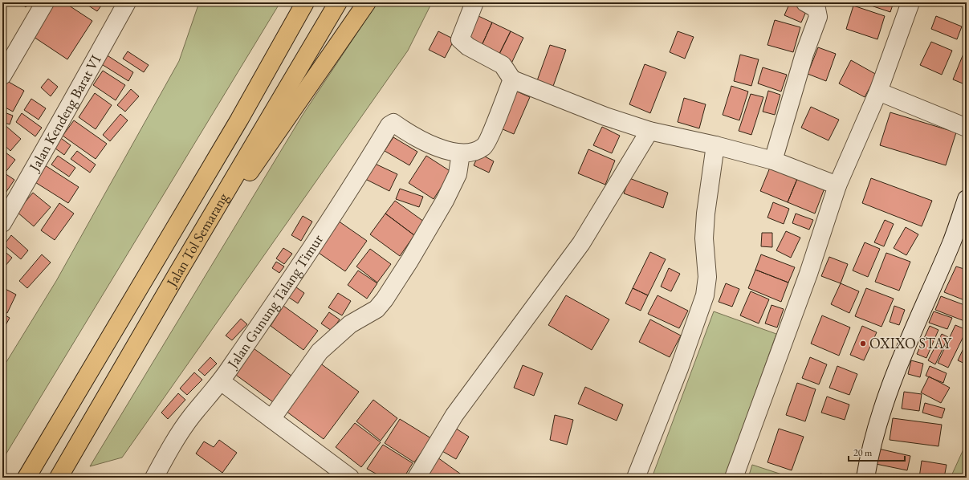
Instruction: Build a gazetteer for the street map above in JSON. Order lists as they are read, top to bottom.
{
  "streets": {
    "highway": ["Jalan Tol Semarang"],
    "street": ["Jalan Kendeng Barat VI", "Jalan Gunung Talang Timur"]
  },
  "places": ["OXIXO STAY"],
  "scale_bar": "20 m"
}
